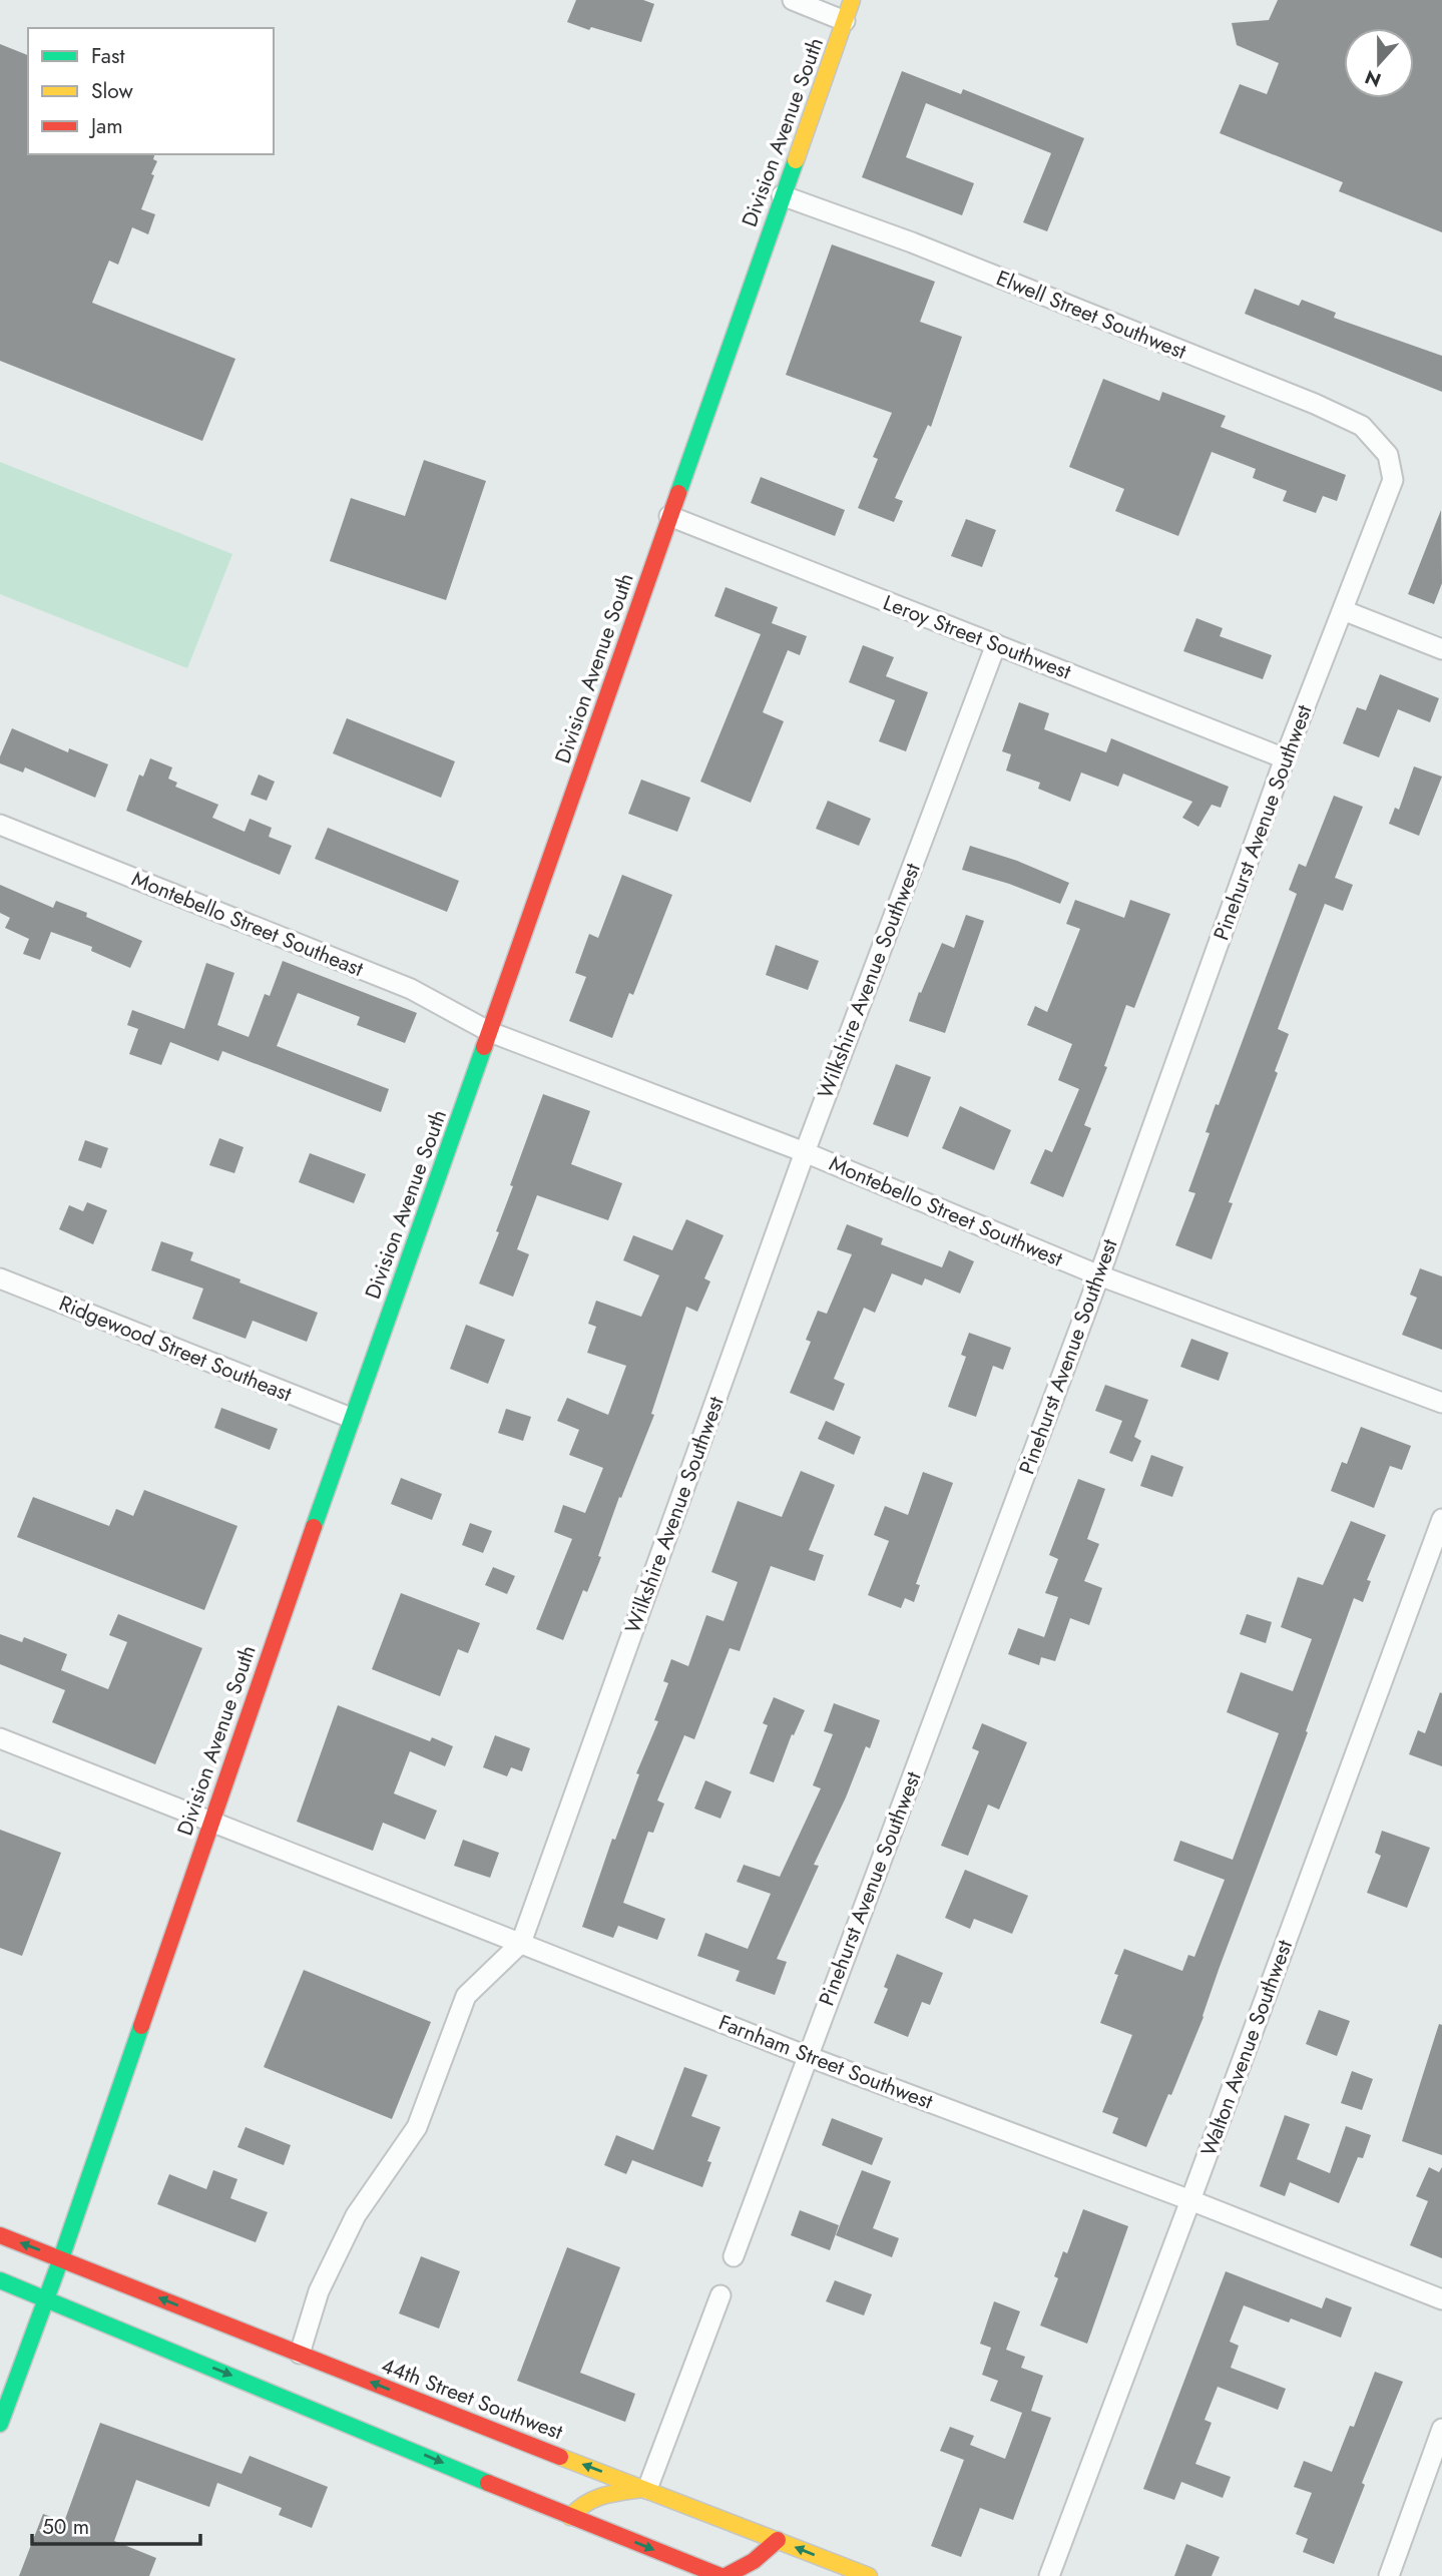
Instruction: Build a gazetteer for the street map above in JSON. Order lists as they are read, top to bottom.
{
  "streets": {
    "main road": ["Division Avenue South", "44th Street Southwest"],
    "street": [
      "Elwell Street Southwest",
      "Leroy Street Southwest",
      "Pinehurst Avenue Southwest",
      "Montebello Street Southeast",
      "Wilkshire Avenue Southwest",
      "Montebello Street Southwest",
      "Ridgewood Street Southeast",
      "Walton Avenue Southwest",
      "Farnham Street Southwest"
    ]
  },
  "crossings": [
    ["Division Avenue South", "Elwell Street Southwest"],
    ["Division Avenue South", "Leroy Street Southwest"],
    ["Division Avenue South", "Montebello Street Southeast"],
    ["Division Avenue South", "Montebello Street Southwest"],
    ["Division Avenue South", "Ridgewood Street Southeast"],
    ["Division Avenue South", "Farnham Street Southwest"],
    ["Division Avenue South", "44th Street Southwest"],
    ["Elwell Street Southwest", "Pinehurst Avenue Southwest"],
    ["Leroy Street Southwest", "Pinehurst Avenue Southwest"],
    ["Leroy Street Southwest", "Wilkshire Avenue Southwest"],
    ["Pinehurst Avenue Southwest", "Montebello Street Southwest"],
    ["Pinehurst Avenue Southwest", "Farnham Street Southwest"],
    ["Montebello Street Southeast", "Montebello Street Southwest"],
    ["Wilkshire Avenue Southwest", "Montebello Street Southwest"],
    ["Wilkshire Avenue Southwest", "Farnham Street Southwest"],
    ["Wilkshire Avenue Southwest", "44th Street Southwest"],
    ["Walton Avenue Southwest", "Farnham Street Southwest"]
  ],
  "legend": ["Fast", "Slow", "Jam"],
  "scale_bar": "50 m",
  "north": "bottom"
}
